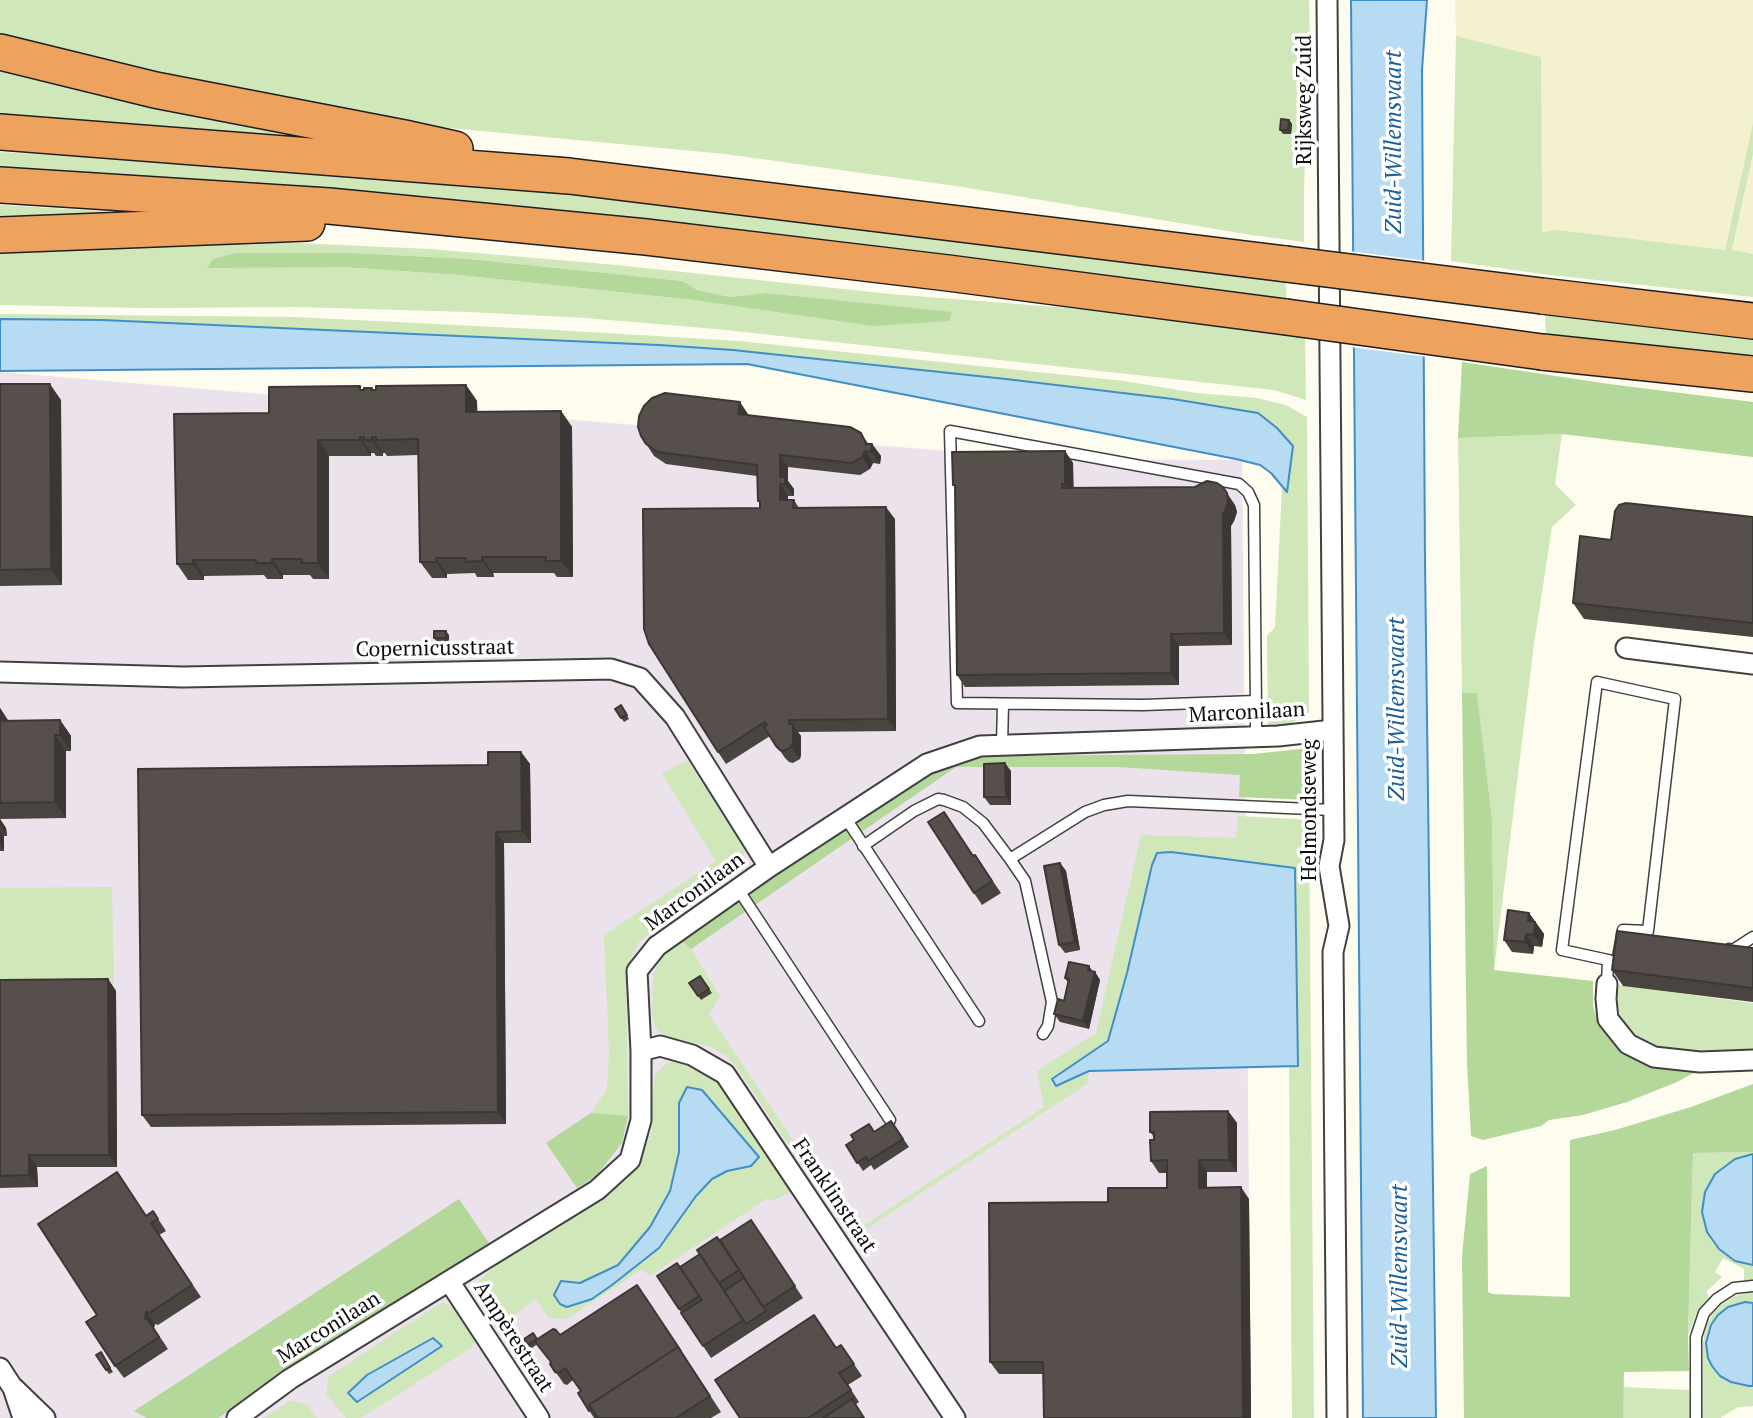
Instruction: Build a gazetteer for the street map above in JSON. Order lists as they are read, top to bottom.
{
  "streets": {
    "street": [
      "Rijksweg Zuid",
      "Copernicusstraat",
      "Marconilaan",
      "Helmondseweg",
      "Franklinstraat",
      "Ampèrestraat"
    ]
  },
  "crossings": [
    ["Rijksweg Zuid", "Helmondseweg"],
    ["Copernicusstraat", "Marconilaan"],
    ["Marconilaan", "Helmondseweg"],
    ["Marconilaan", "Franklinstraat"],
    ["Marconilaan", "Ampèrestraat"]
  ],
  "water": ["Zuid-Willemsvaart"]
}
